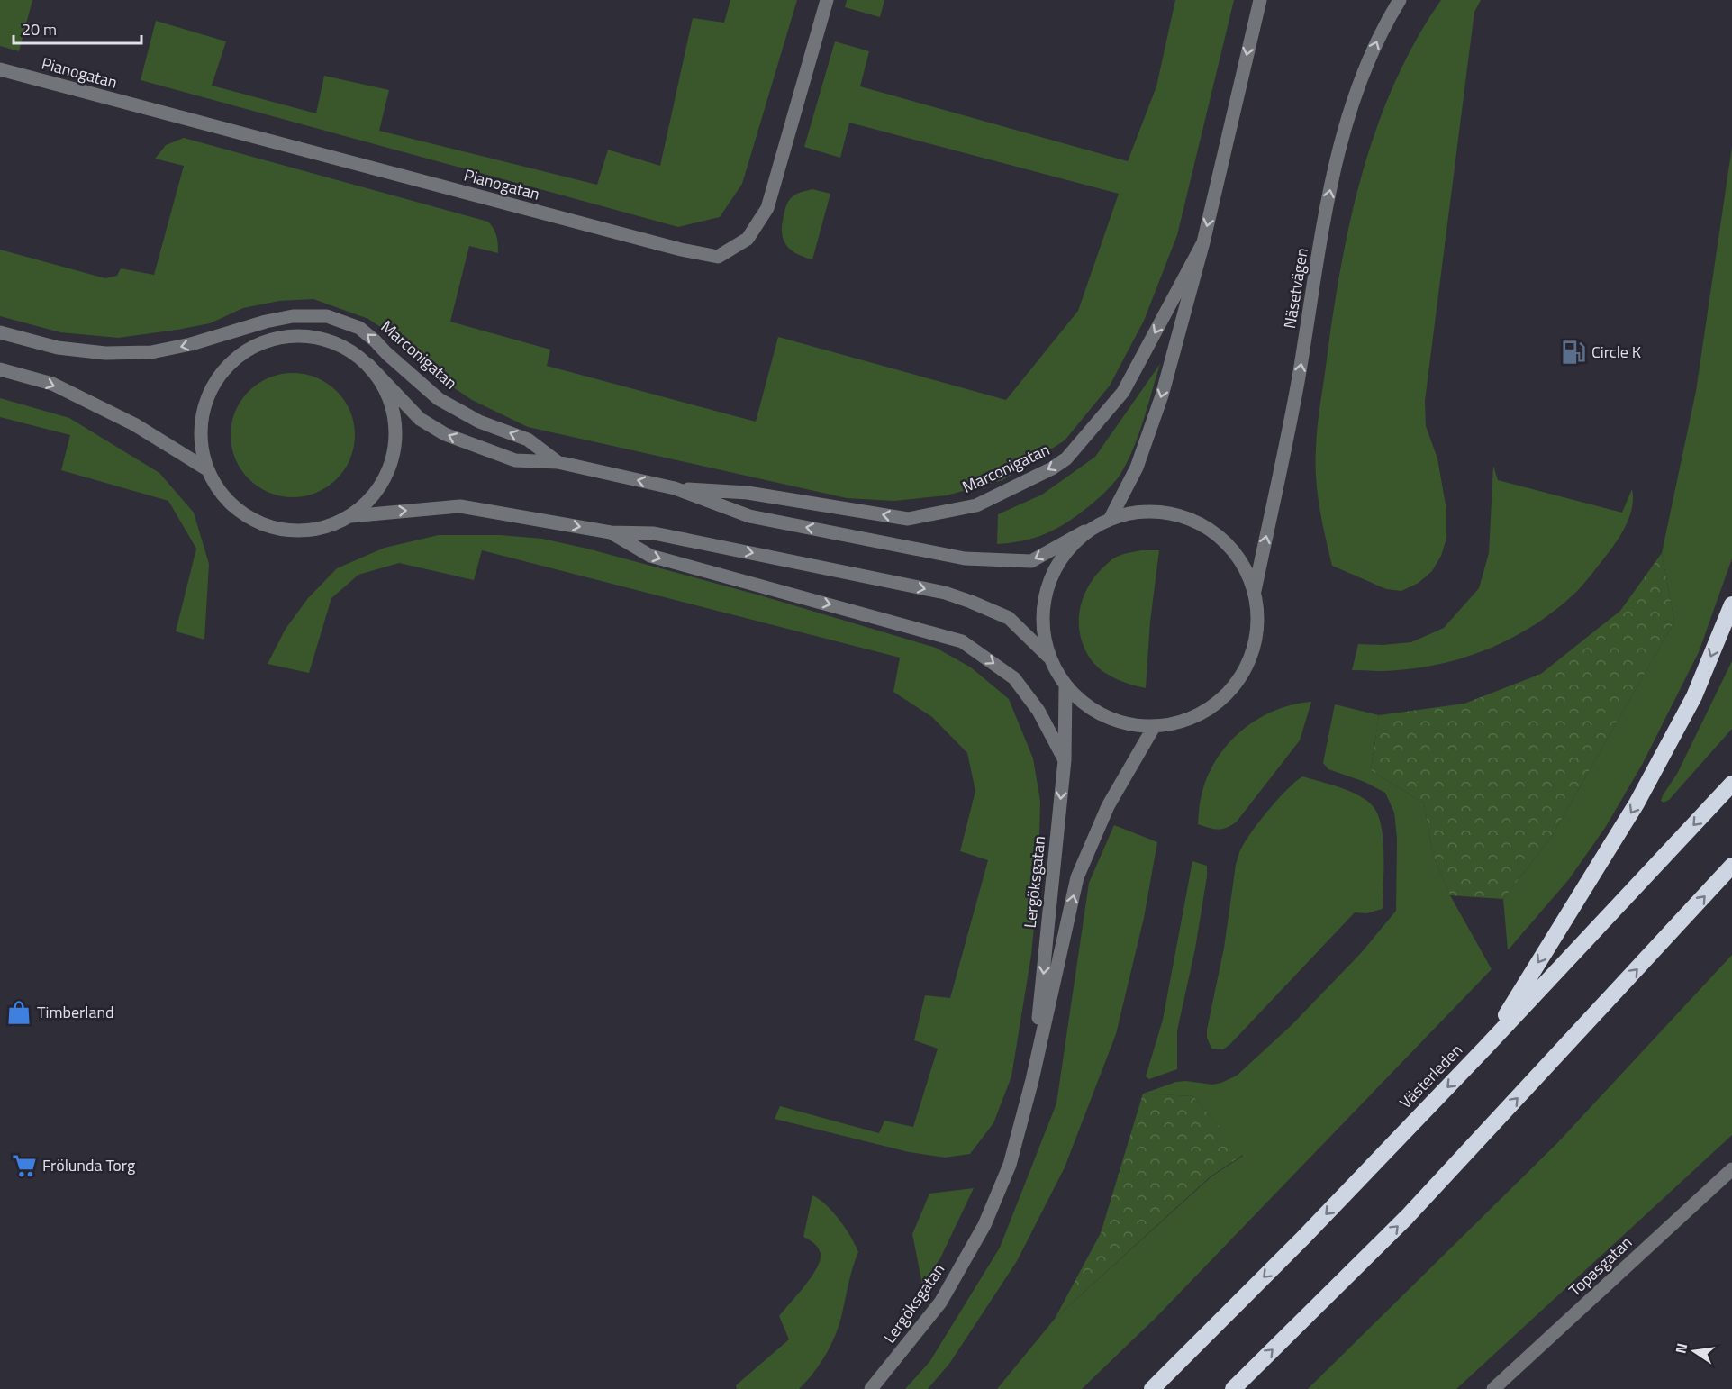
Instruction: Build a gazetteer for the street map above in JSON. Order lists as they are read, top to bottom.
{
  "streets": {
    "highway": ["Västerleden"],
    "street": [
      "Pianogatan",
      "Näsetvägen",
      "Marconigatan",
      "Lergöksgatan",
      "Topasgatan"
    ]
  },
  "crossings": [
    ["Näsetvägen", "Marconigatan"]
  ],
  "places": {
    "fuel station": ["Circle K"],
    "shop": ["Timberland"],
    "supermarket": ["Frölunda Torg"]
  },
  "scale_bar": "20 m",
  "north": "left"
}
